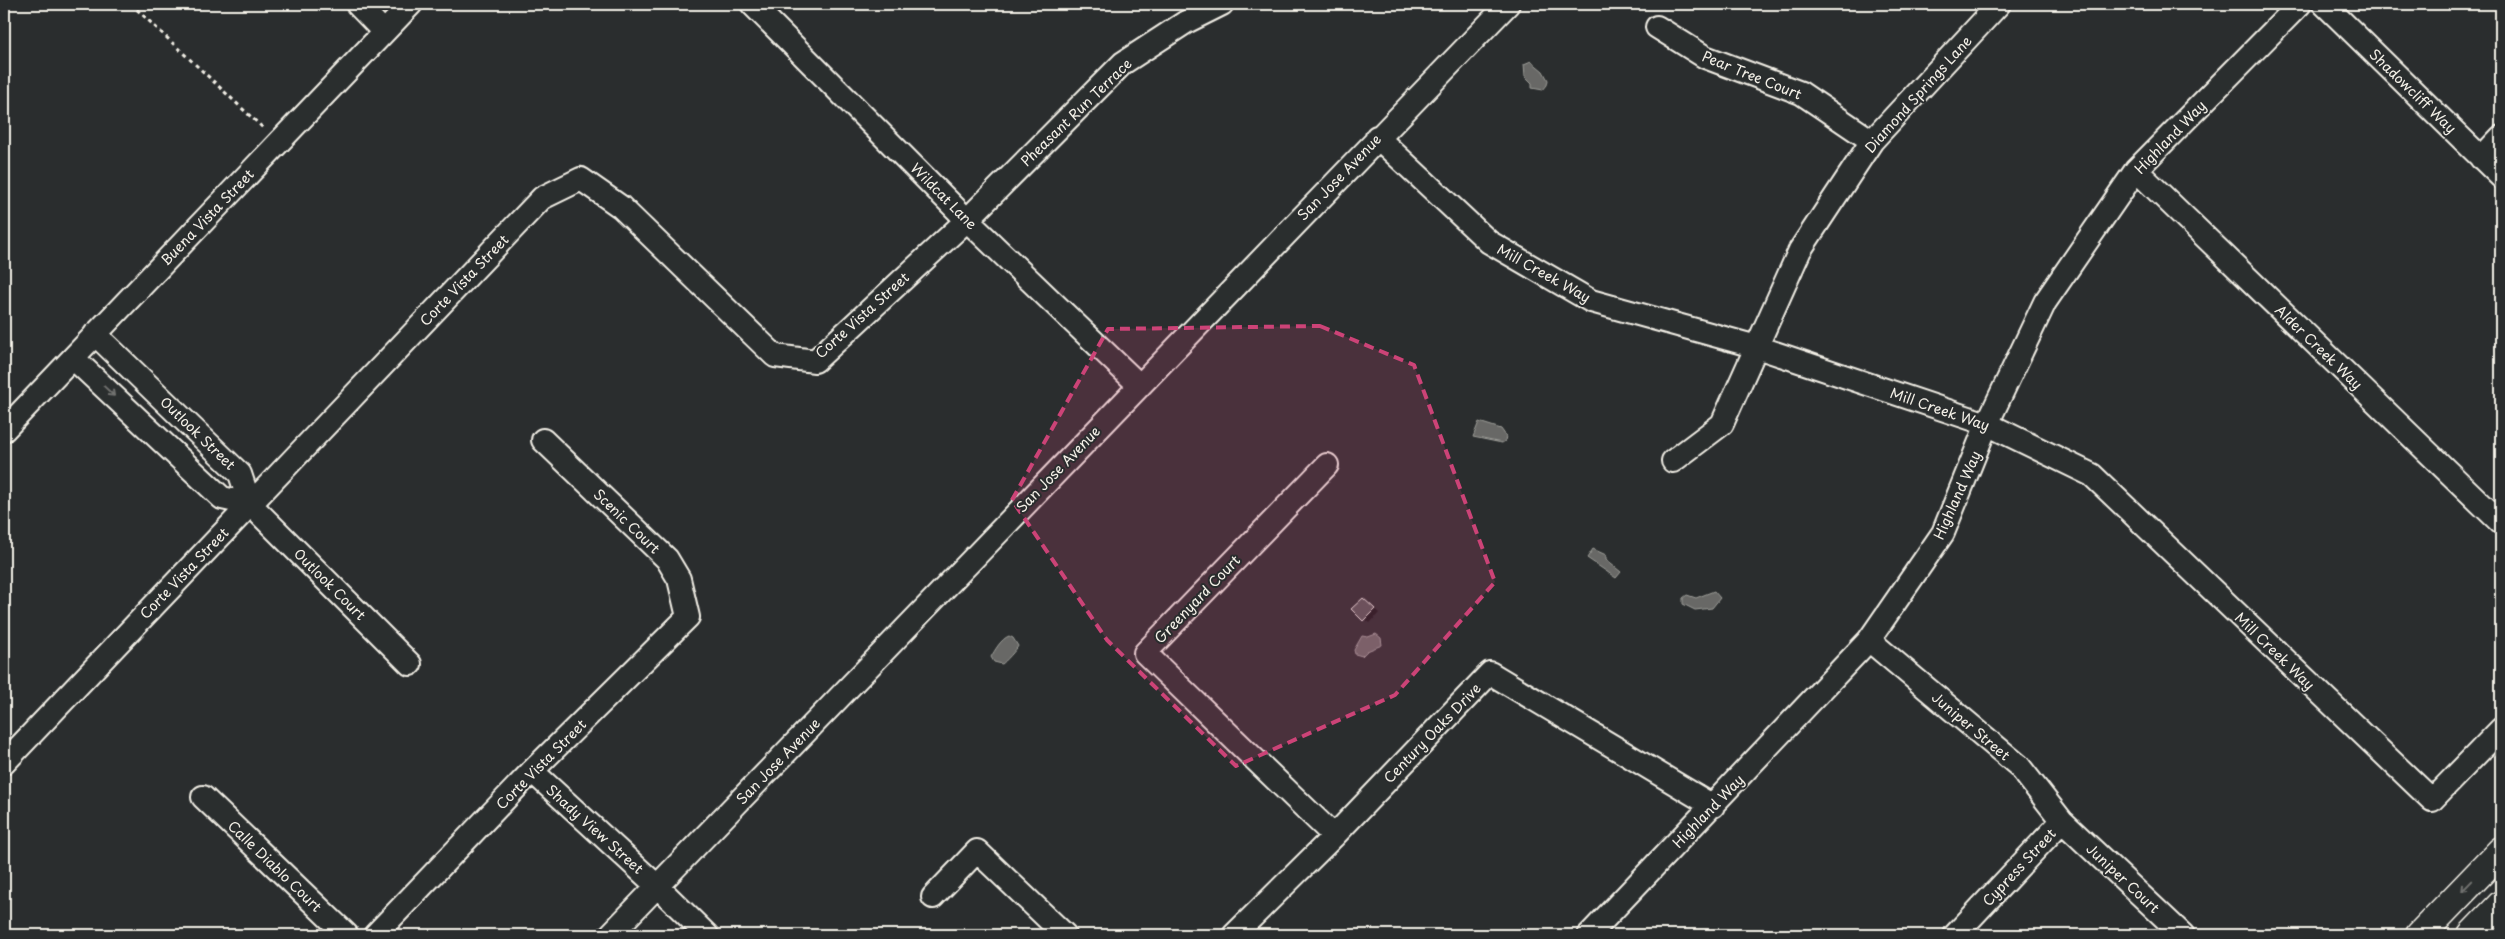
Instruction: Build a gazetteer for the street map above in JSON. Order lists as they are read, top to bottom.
{
  "streets": {
    "street": [
      "Pear Tree Court",
      "Shadowcliff Way",
      "Diamond Springs Lane",
      "Pheasant Run Terrace",
      "Highland Way",
      "San Jose Avenue",
      "Wildcat Lane",
      "Buena Vista Street",
      "Mill Creek Way",
      "Corte Vista Street",
      "Alder Creek Way",
      "Outlook Street",
      "Scenic Court",
      "Outlook Court",
      "Greenyard Court",
      "Juniper Street",
      "Century Oaks Drive",
      "Shady View Street",
      "Calle Diablo Court",
      "Cypress Street",
      "Juniper Court"
    ]
  },
  "crossings": [
    ["Pear Tree Court", "Diamond Springs Lane"],
    ["Diamond Springs Lane", "Mill Creek Way"],
    ["Pheasant Run Terrace", "Wildcat Lane"],
    ["Pheasant Run Terrace", "Corte Vista Street"],
    ["Highland Way", "Mill Creek Way"],
    ["Highland Way", "Alder Creek Way"],
    ["Highland Way", "Juniper Street"],
    ["Highland Way", "Century Oaks Drive"],
    ["San Jose Avenue", "Wildcat Lane"],
    ["San Jose Avenue", "Mill Creek Way"],
    ["San Jose Avenue", "Shady View Street"],
    ["Wildcat Lane", "Corte Vista Street"],
    ["Buena Vista Street", "Outlook Street"],
    ["Corte Vista Street", "Outlook Street"],
    ["Corte Vista Street", "Scenic Court"],
    ["Corte Vista Street", "Outlook Court"],
    ["Corte Vista Street", "Shady View Street"],
    ["Outlook Street", "Outlook Court"],
    ["Greenyard Court", "Century Oaks Drive"],
    ["Juniper Street", "Cypress Street"],
    ["Juniper Street", "Juniper Court"],
    ["Cypress Street", "Juniper Court"]
  ]
}
